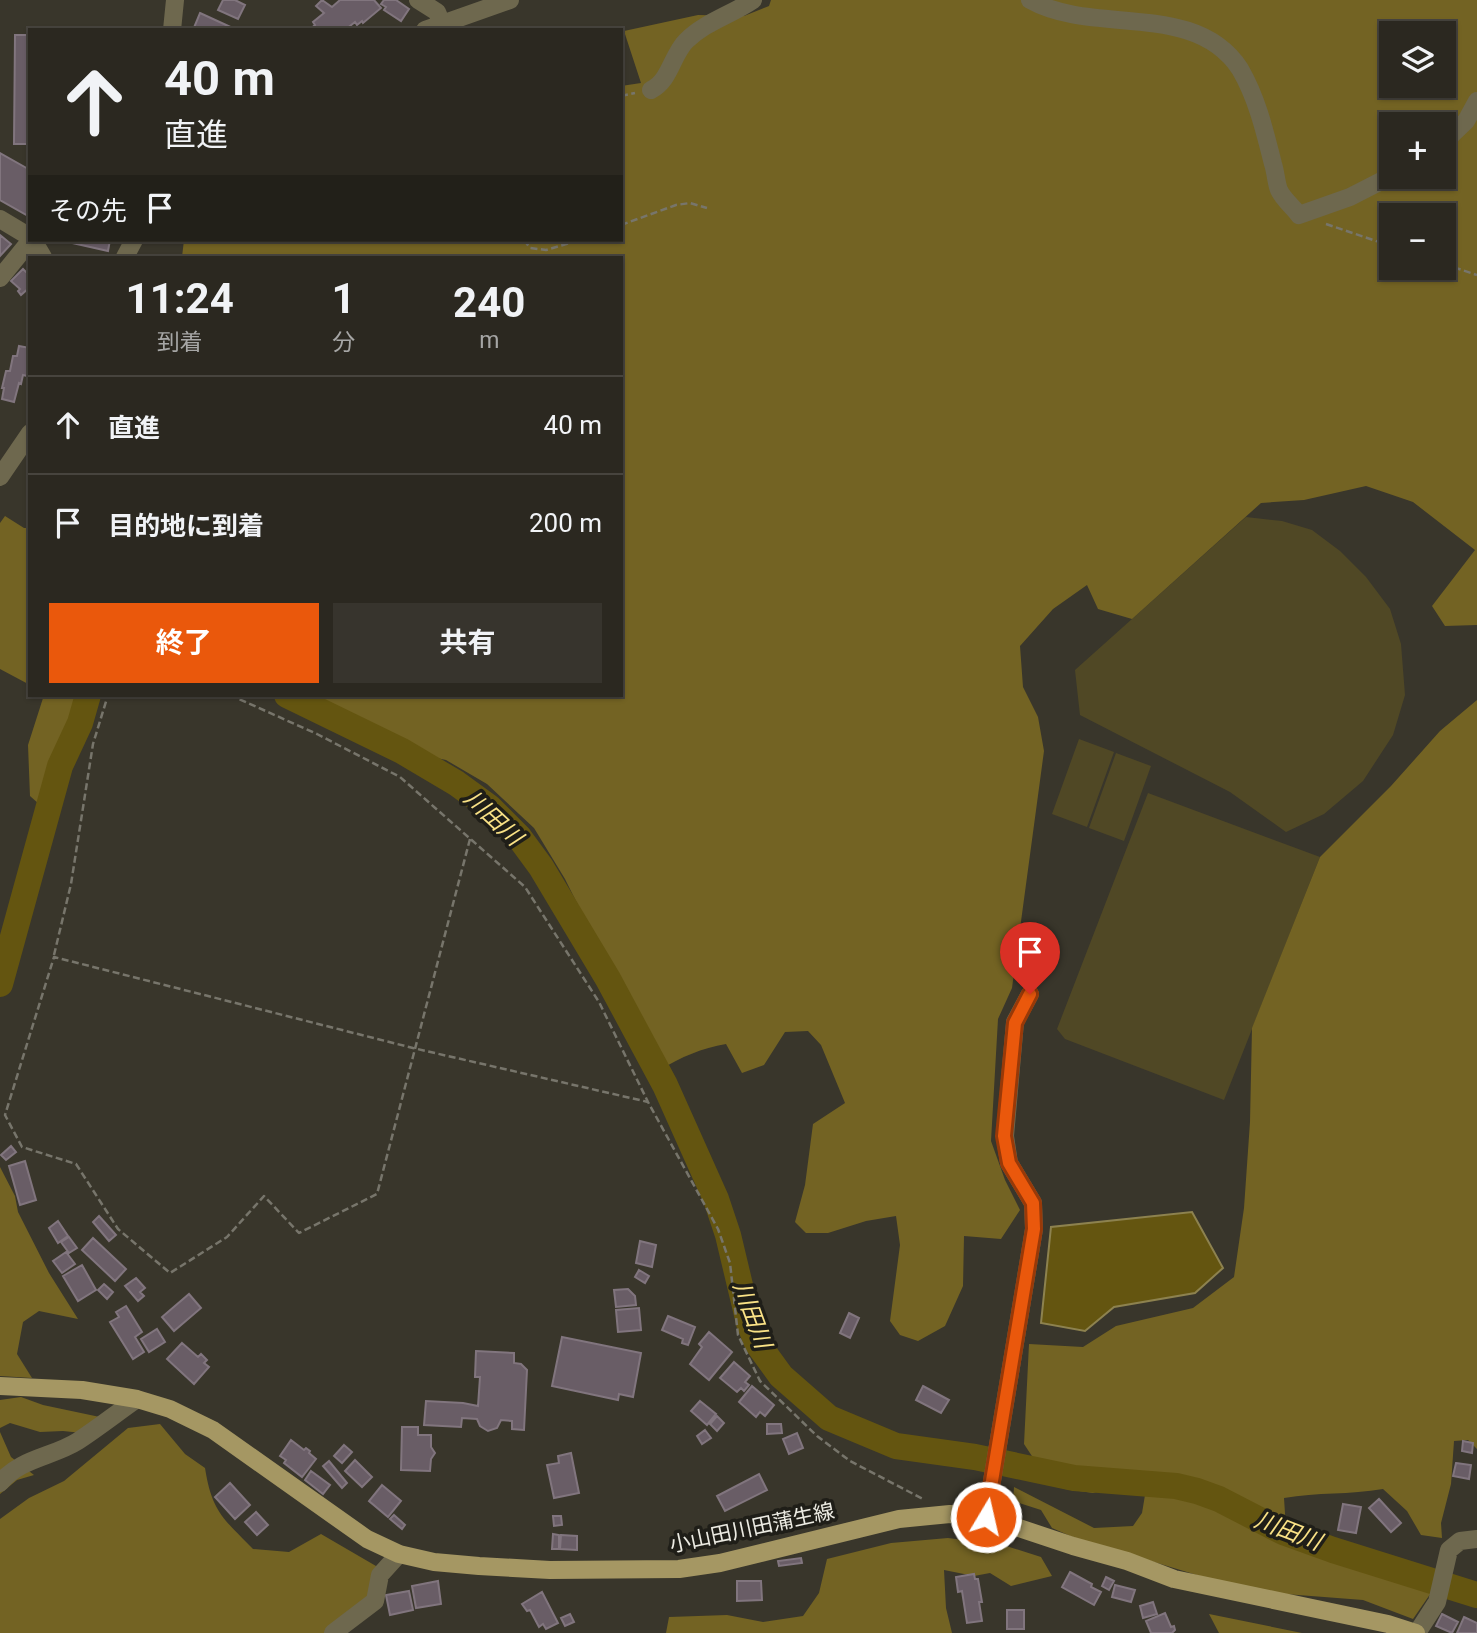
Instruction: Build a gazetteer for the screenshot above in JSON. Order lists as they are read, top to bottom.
{
  "streets": {
    "main road": ["小山田川田蒲生線"]
  },
  "water": ["川田川"],
  "page": {
    "map_buttons": ["+", "−"],
    "turn": ["40 m", "直進"],
    "then": "その先",
    "eta": [
      "11:24",
      "到着",
      "1",
      "分",
      "240",
      "m"
    ],
    "list": [
      {
        "name": "直進",
        "value": "40 m"
      },
      {
        "name": "目的地に到着",
        "value": "200 m"
      }
    ],
    "buttons": ["終了", "共有"]
  }
}
